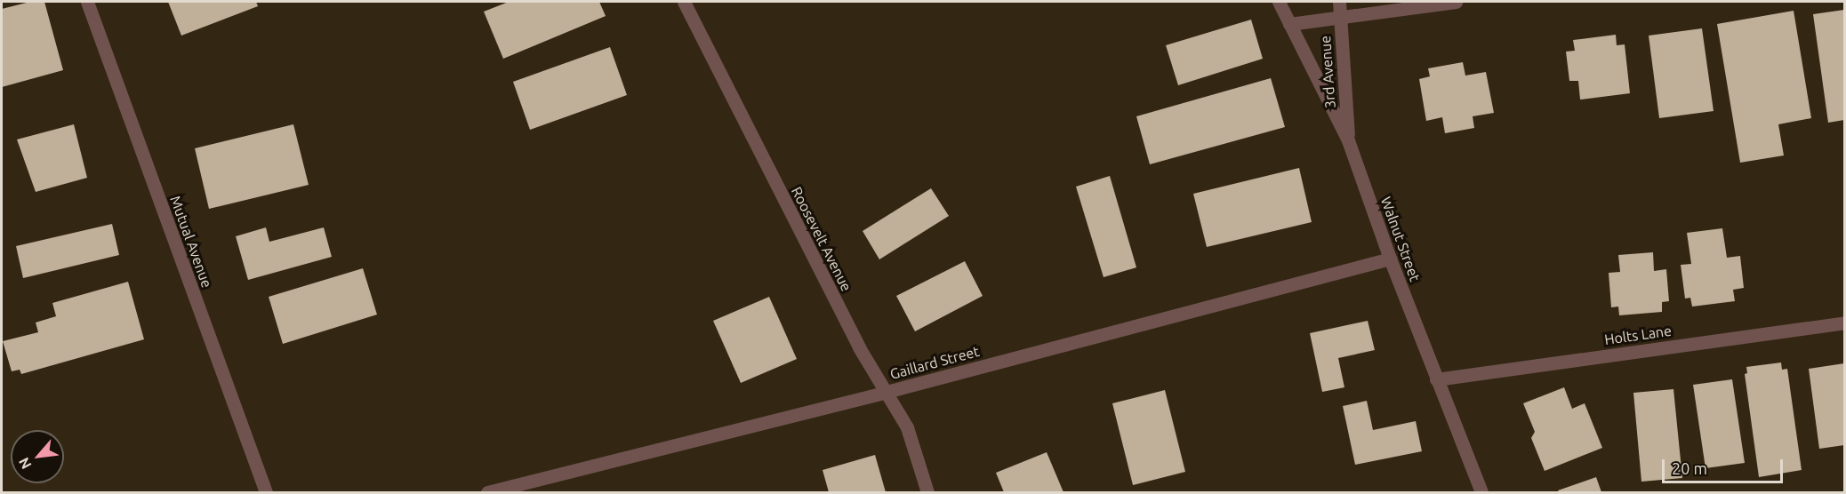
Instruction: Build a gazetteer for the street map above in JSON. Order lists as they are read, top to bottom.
{
  "streets": {
    "street": [
      "3rd Avenue",
      "Roosevelt Avenue",
      "Walnut Street",
      "Mutual Avenue",
      "Holts Lane",
      "Gaillard Street"
    ]
  },
  "crossings": [
    ["3rd Avenue", "Walnut Street"],
    ["Roosevelt Avenue", "Gaillard Street"],
    ["Walnut Street", "Holts Lane"],
    ["Walnut Street", "Gaillard Street"]
  ],
  "scale_bar": "20 m",
  "north": "bottom left"
}
